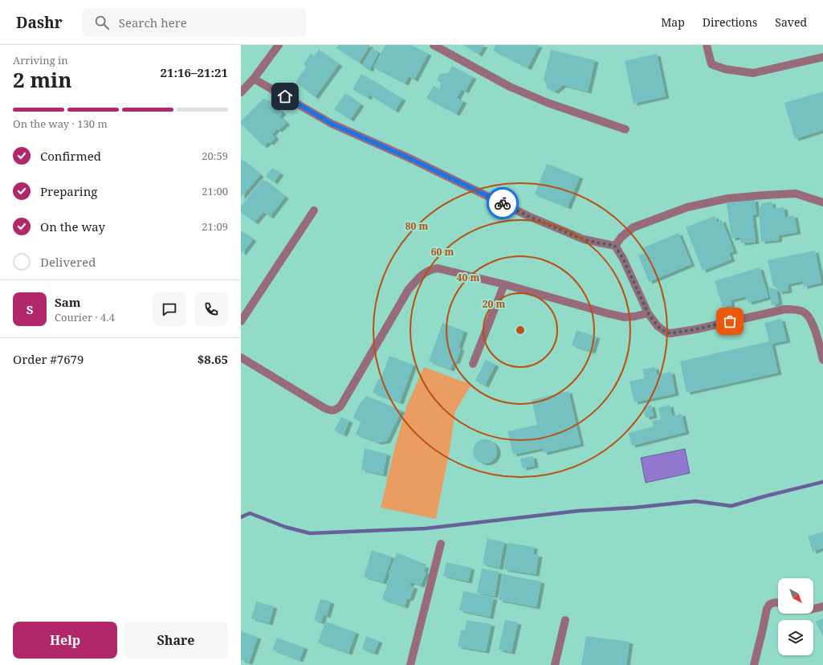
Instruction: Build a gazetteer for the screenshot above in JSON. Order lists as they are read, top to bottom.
{
  "north": "bottom right",
  "page": {
    "header": "Dashr",
    "search": "Search here",
    "nav": ["Map", "Directions", "Saved"],
    "heading": ["2 min", "Arriving in", "21:16–21:21"],
    "panel": [
      "Sam",
      "Courier · 4.4",
      "Order #7679",
      "$8.65"
    ],
    "bar": "On the way · 130 m",
    "list": [
      ["Confirmed", "20:59"],
      ["Preparing", "21:00"],
      ["On the way", "21:09"],
      "Delivered"
    ],
    "round": "S",
    "buttons": ["Help", "Share"]
  },
  "rings": [
    "80 m",
    "60 m",
    "40 m",
    "20 m"
  ]
}
